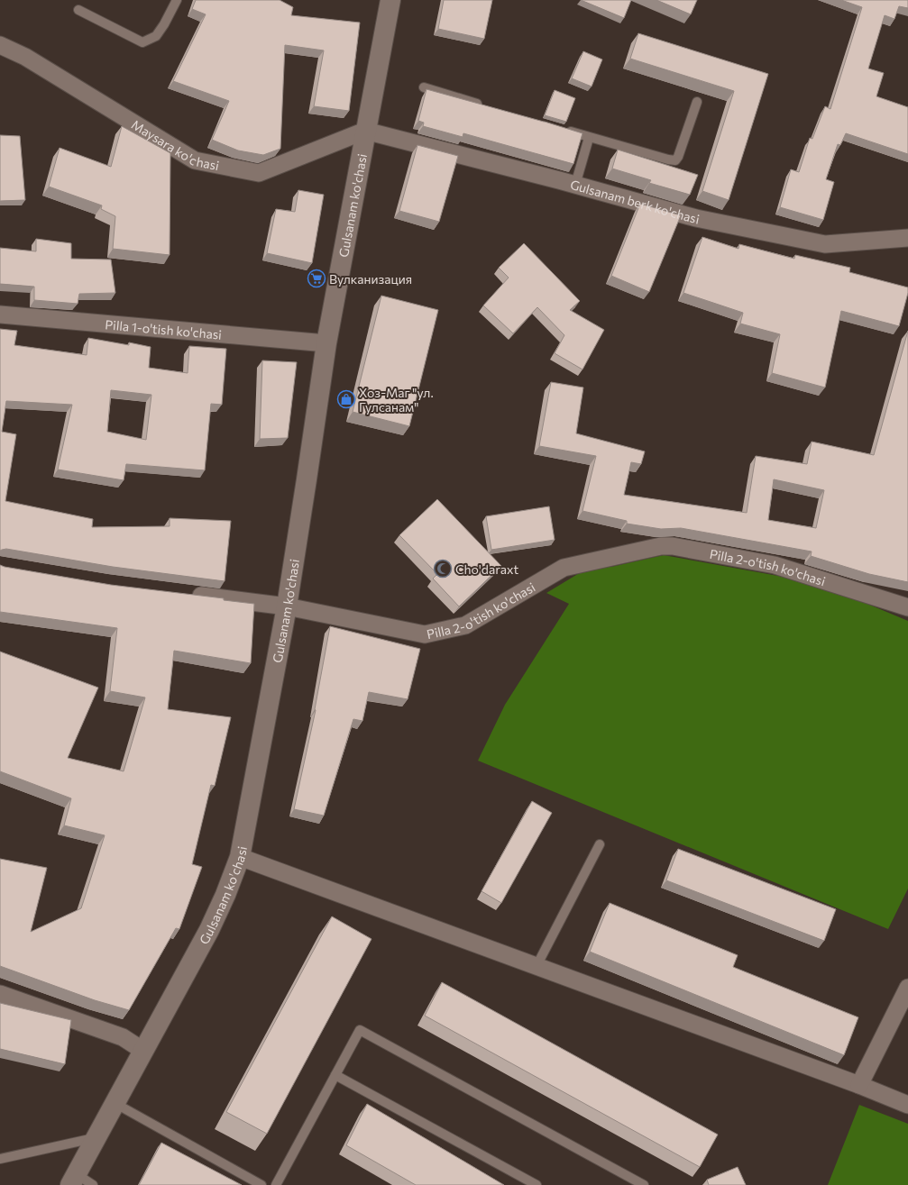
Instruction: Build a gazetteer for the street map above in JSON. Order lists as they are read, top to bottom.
{
  "streets": {
    "main road": ["Gulsanam ko'chasi"],
    "street": [
      "Maysara ko'chasi",
      "Gulsanam berk ko'chasi",
      "Pilla 1-o'tish ko'chasi",
      "Pilla 2-o'tish ko'chasi"
    ]
  },
  "crossings": [
    ["Maysara ko'chasi", "Gulsanam berk ko'chasi"],
    ["Maysara ko'chasi", "Gulsanam ko'chasi"],
    ["Gulsanam berk ko'chasi", "Gulsanam ko'chasi"],
    ["Gulsanam ko'chasi", "Pilla 1-o'tish ko'chasi"],
    ["Gulsanam ko'chasi", "Pilla 2-o'tish ko'chasi"]
  ],
  "places": {
    "supermarket": ["Вулканизация"],
    "shop": ["Хоз-Маг \"ул. Гулсанам\""],
    "mosque": ["Cho'daraxt"]
  }
}
